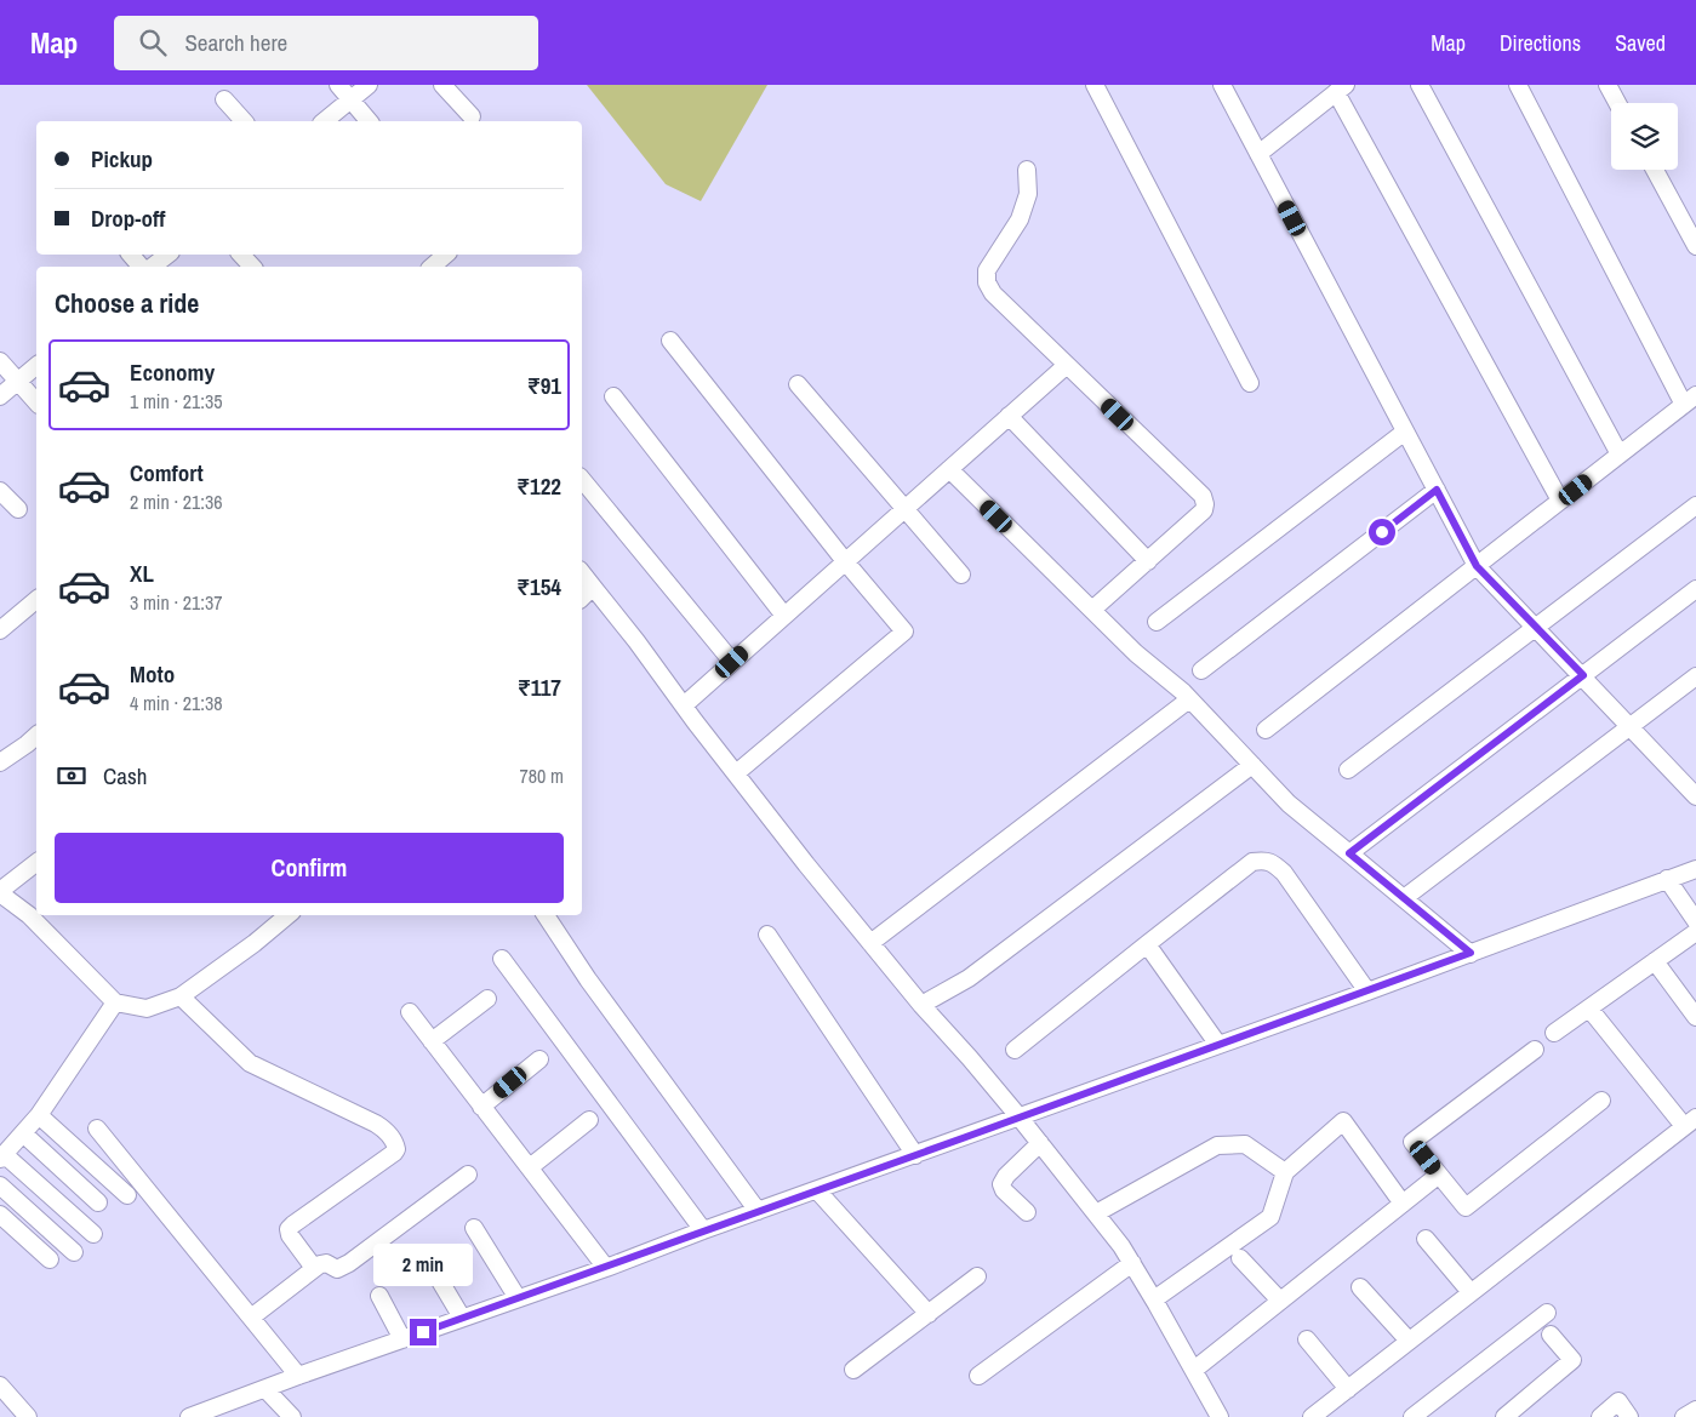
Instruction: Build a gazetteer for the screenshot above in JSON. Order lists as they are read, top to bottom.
{
  "page": {
    "header": "Map",
    "search": "Search here",
    "nav": ["Map", "Directions", "Saved"],
    "banner": ["Pickup", "Drop-off"],
    "heading": "Choose a ride",
    "list": [
      {
        "name": "Economy",
        "note": "1 min · 21:35",
        "value": "₹91"
      },
      {
        "name": "Comfort",
        "note": "2 min · 21:36",
        "value": "₹122"
      },
      {
        "name": "XL",
        "note": "3 min · 21:37",
        "value": "₹154"
      },
      {
        "name": "Moto",
        "note": "4 min · 21:38",
        "value": "₹117"
      }
    ],
    "pay": ["Cash", "780 m"],
    "buttons": "Confirm",
    "bubble": "2 min"
  }
}
